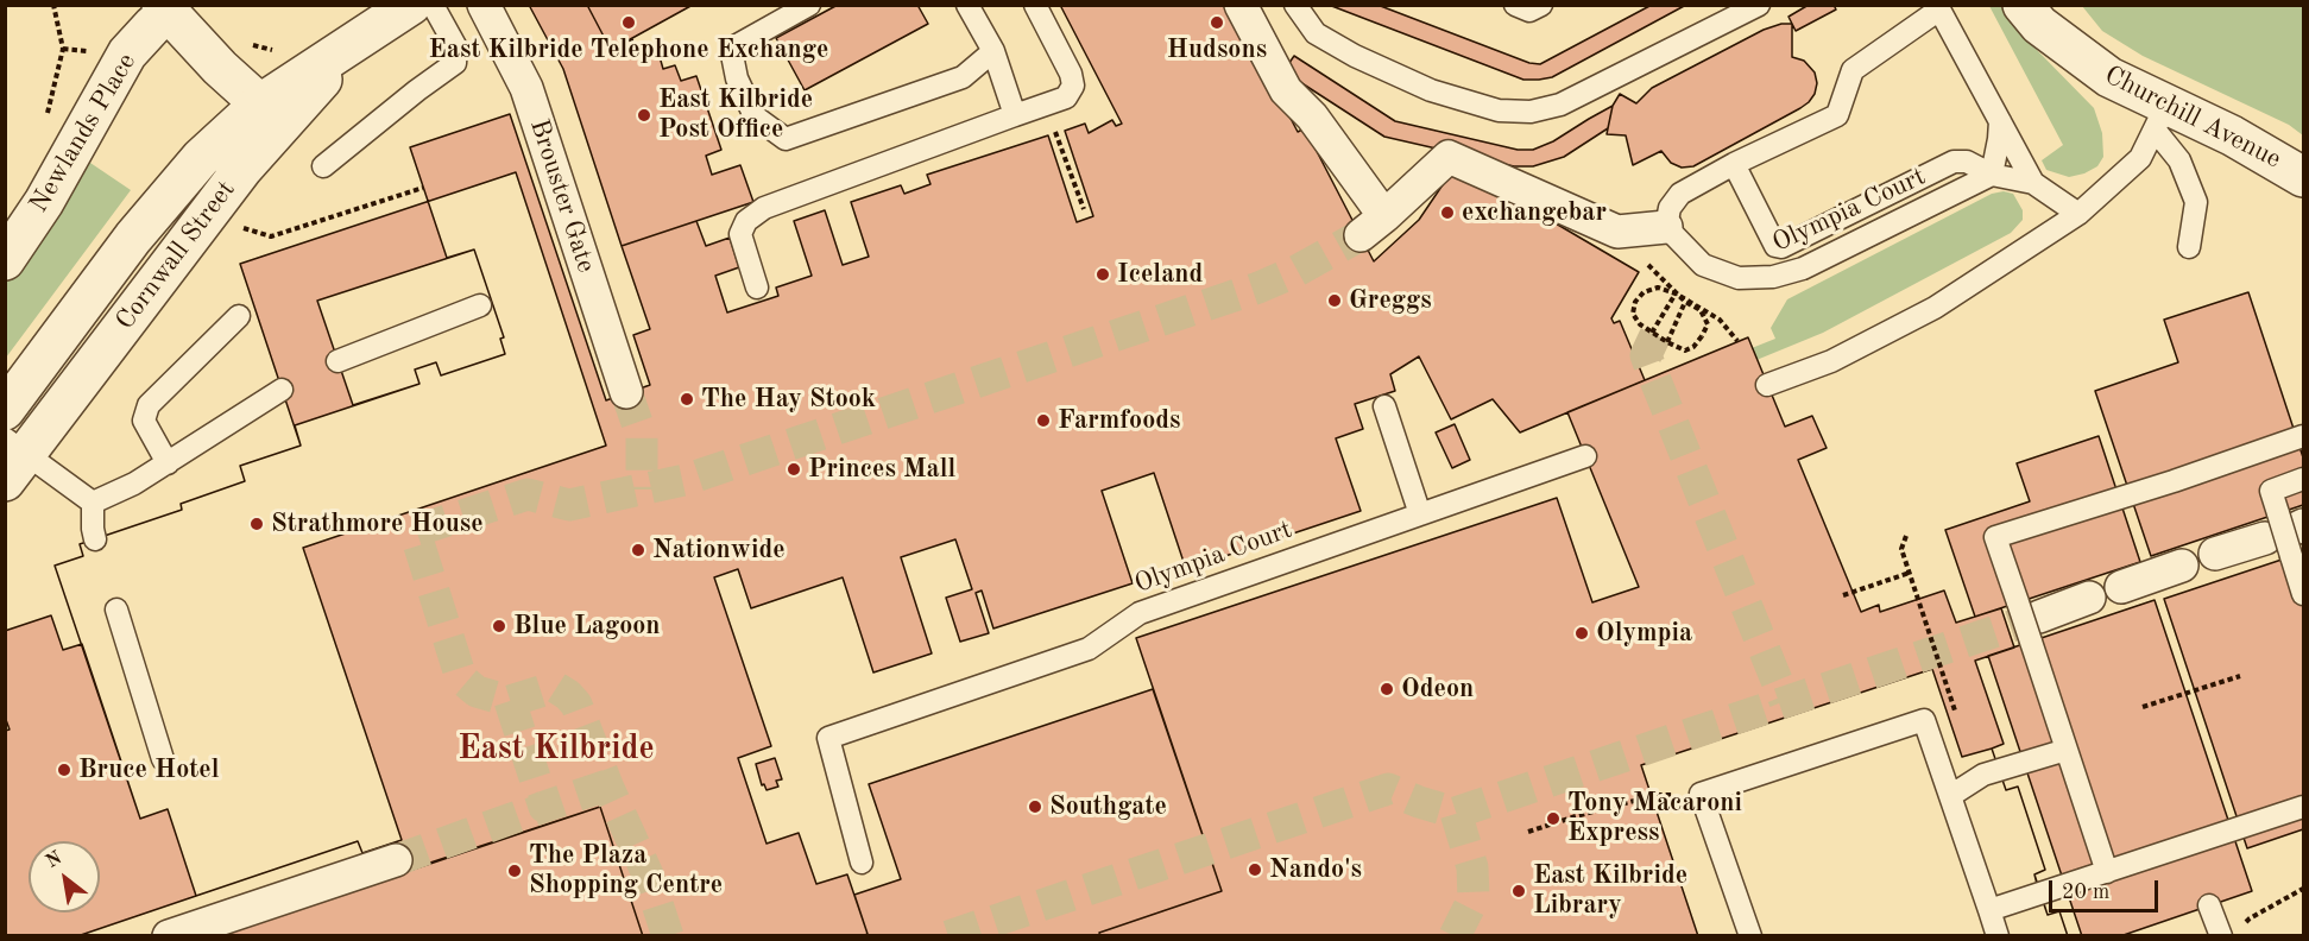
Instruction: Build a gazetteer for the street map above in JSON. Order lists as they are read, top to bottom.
{
  "streets": {
    "street": [
      "Churchill Avenue",
      "Newlands Place",
      "Brouster Gate",
      "Cornwall Street"
    ],
    "lane": ["Olympia Court"]
  },
  "districts": ["East Kilbride"],
  "places": [
    "East Kilbride Telephone Exchange",
    "Hudsons",
    "East Kilbride Post Office",
    "exchangebar",
    "Iceland",
    "Greggs",
    "The Hay Stook",
    "Farmfoods",
    "Princes Mall",
    "Strathmore House",
    "Nationwide",
    "Blue Lagoon",
    "Olympia",
    "Odeon",
    "Bruce Hotel",
    "Southgate",
    "Tony Macaroni Express",
    "Nando's",
    "The Plaza Shopping Centre",
    "East Kilbride Library"
  ],
  "scale_bar": "20 m",
  "north": "top left"
}
